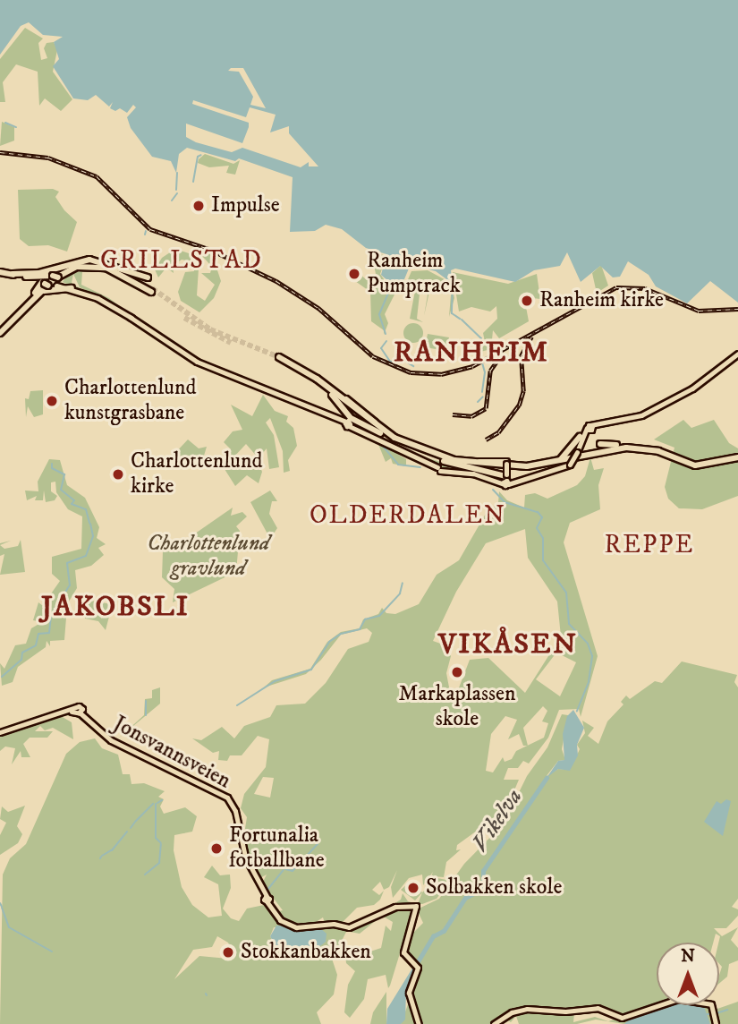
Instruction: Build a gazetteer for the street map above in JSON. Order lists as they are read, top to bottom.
{
  "streets": {
    "main road": ["Jonsvannsveien"]
  },
  "districts": [
    "GRILLSTAD",
    "RANHEIM",
    "OLDERDALEN",
    "REPPE",
    "JAKOBSLI",
    "VIKÅSEN"
  ],
  "water": ["Vikelva"],
  "parks": ["Charlottenlund gravlund"],
  "places": [
    "Impulse",
    "Ranheim Pumptrack",
    "Ranheim kirke",
    "Charlottenlund kunstgrasbane",
    "Charlottenlund kirke",
    "Markaplassen skole",
    "Fortunalia fotballbane",
    "Solbakken skole",
    "Stokkanbakken"
  ],
  "north": "top"
}
